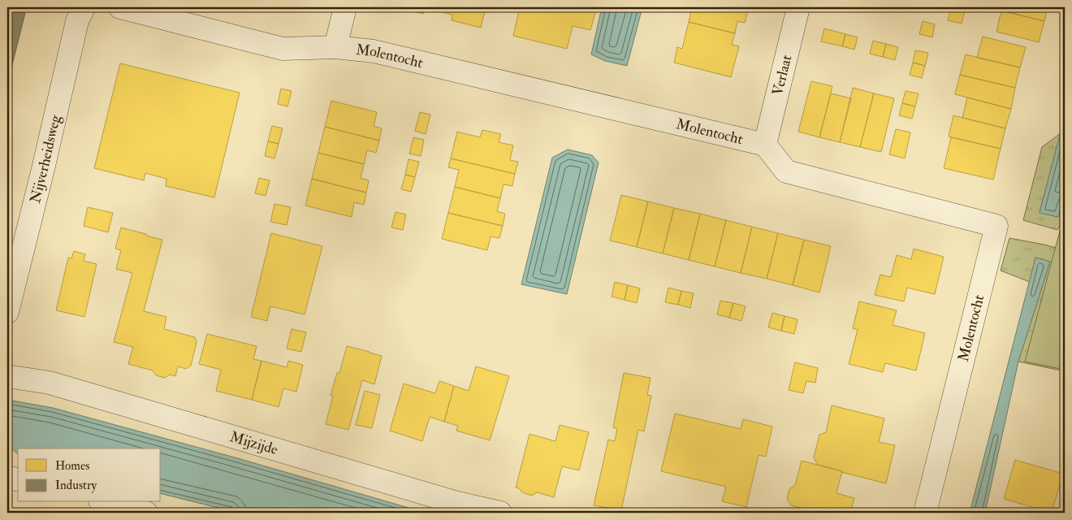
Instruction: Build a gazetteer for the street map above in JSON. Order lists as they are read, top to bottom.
{
  "streets": {
    "street": [
      "Molentocht",
      "Verlaat",
      "Nijverheidsweg",
      "Mijzijde"
    ]
  },
  "crossings": [
    ["Molentocht", "Verlaat"]
  ],
  "legend": ["Homes", "Industry"]
}
